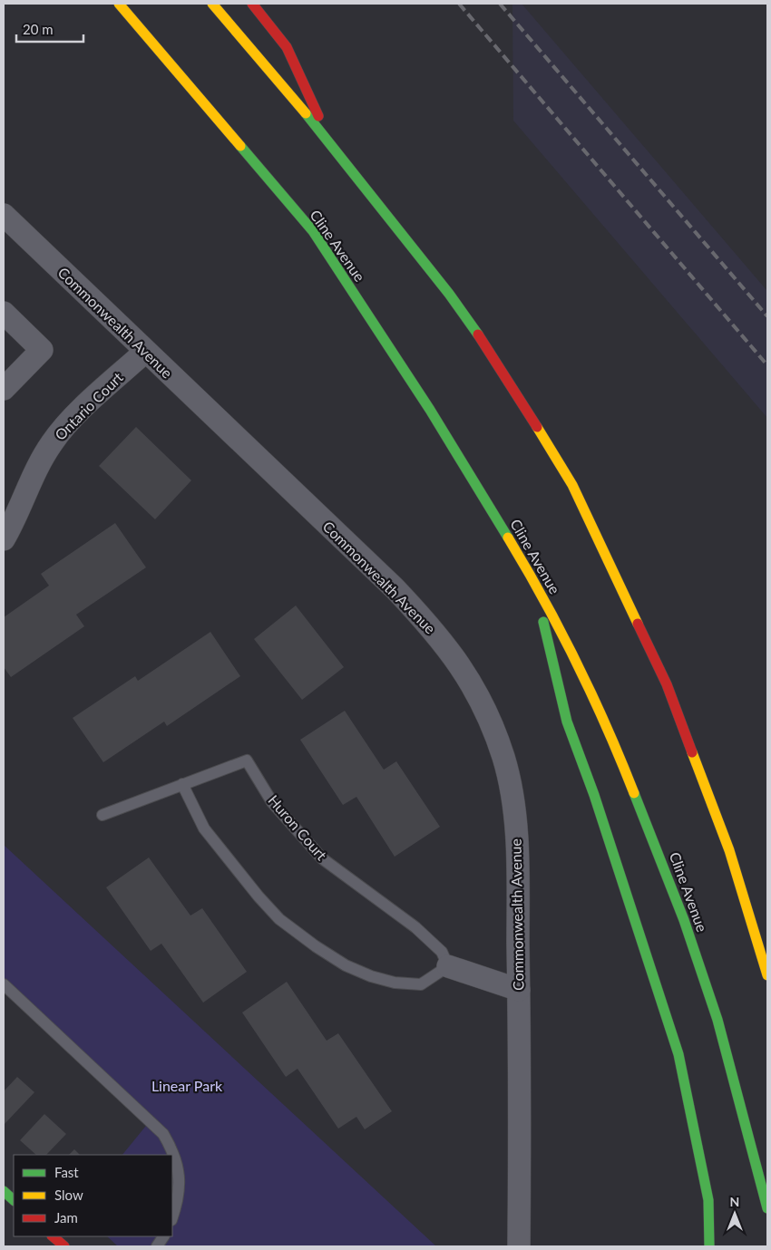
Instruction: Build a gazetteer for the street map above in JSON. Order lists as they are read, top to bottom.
{
  "streets": {
    "main road": ["Cline Avenue"],
    "street": ["Commonwealth Avenue", "Ontario Court"],
    "lane": ["Huron Court"]
  },
  "crossings": [
    ["Commonwealth Avenue", "Ontario Court"]
  ],
  "parks": ["Linear Park"],
  "legend": ["Fast", "Slow", "Jam"],
  "scale_bar": "20 m",
  "north": "top"
}
